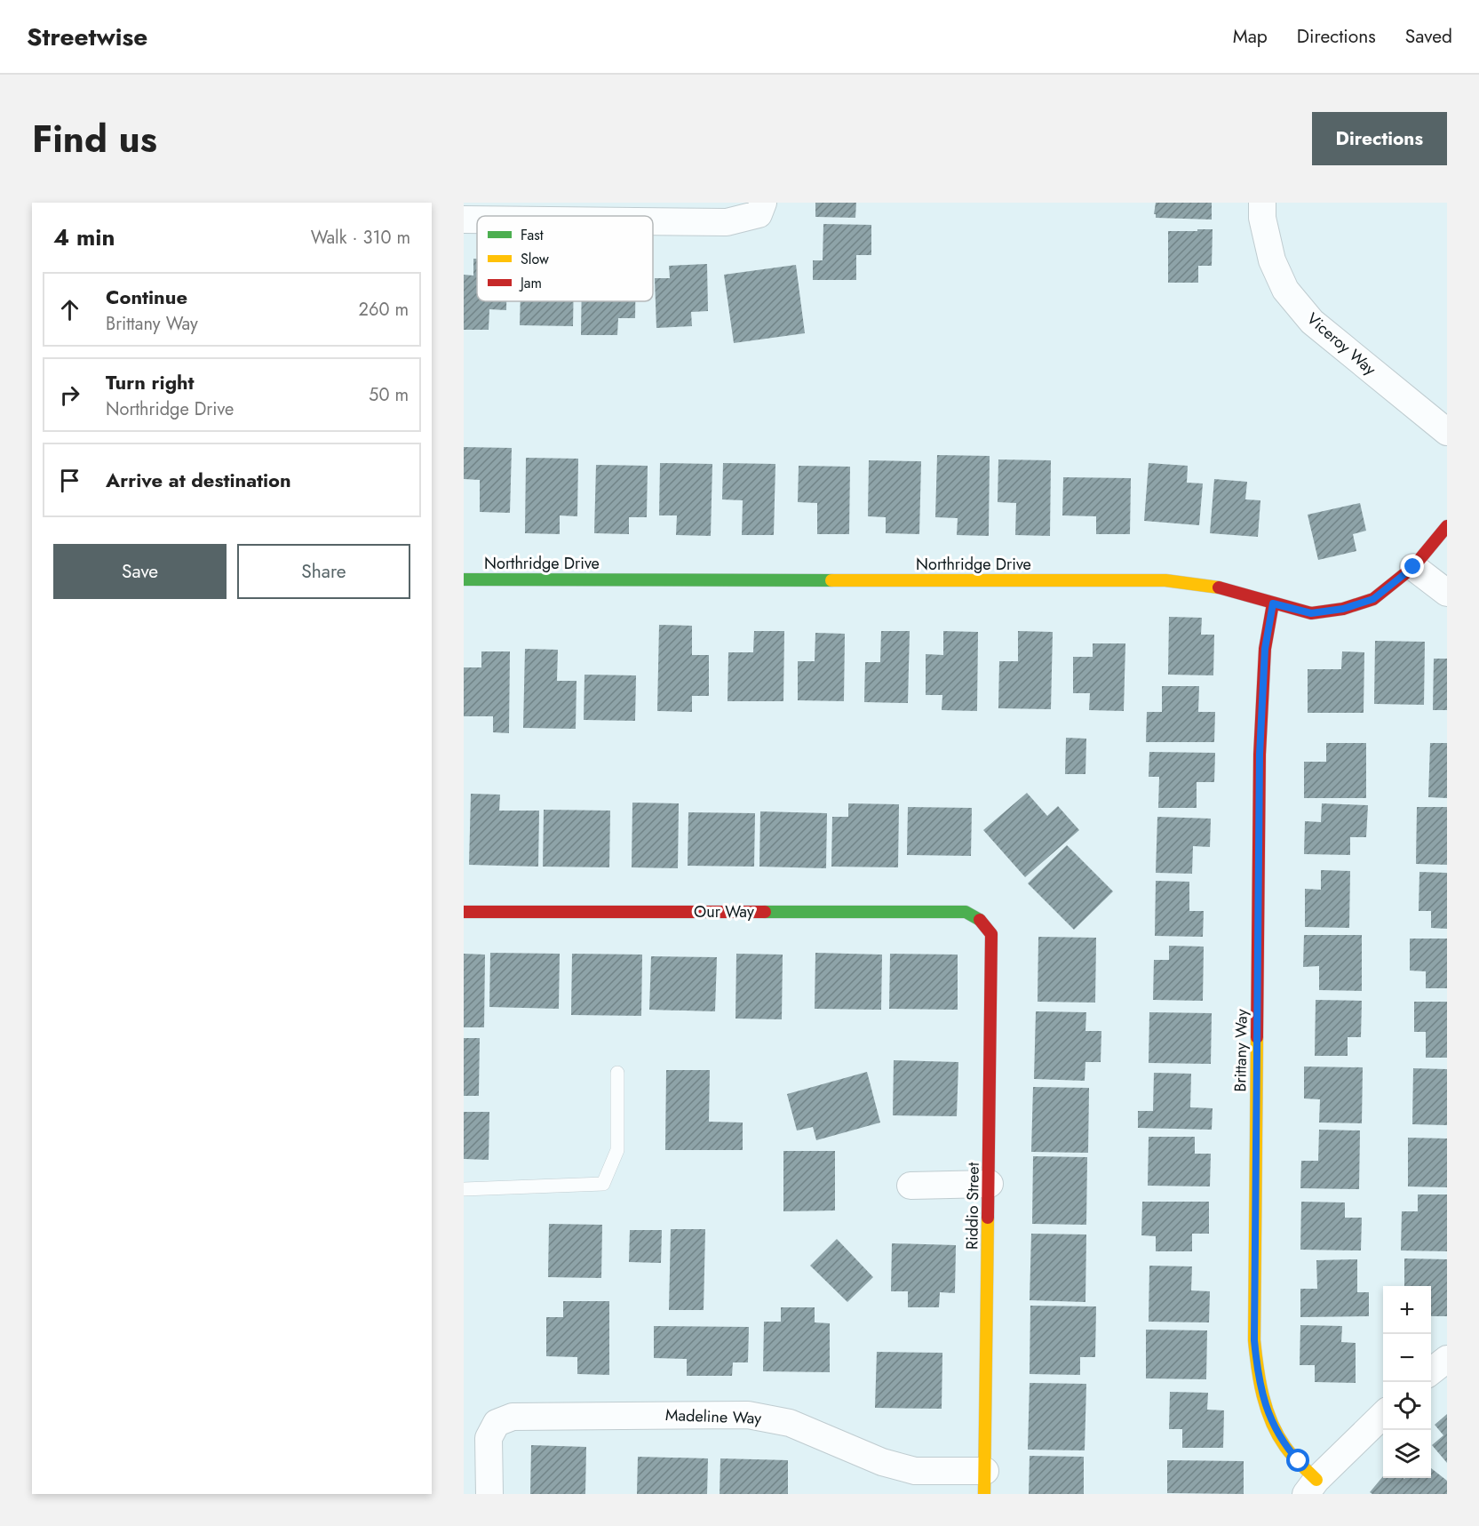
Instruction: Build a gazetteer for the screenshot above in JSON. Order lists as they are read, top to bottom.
{
  "streets": {
    "street": [
      "Viceroy Way",
      "Northridge Drive",
      "Our Way",
      "Brittany Way",
      "Riddio Street",
      "Madeline Way"
    ]
  },
  "crossings": [
    ["Northridge Drive", "Brittany Way"],
    ["Our Way", "Riddio Street"],
    ["Riddio Street", "Madeline Way"]
  ],
  "legend": ["Fast", "Slow", "Jam"],
  "page": {
    "header": "Streetwise",
    "nav": ["Map", "Directions", "Saved"],
    "title": "Find us",
    "buttons": [
      "Directions",
      ["Save", "Share"]
    ],
    "heading": ["4 min", "Walk · 310 m"],
    "list": [
      ["Continue", "Brittany Way", "260 m"],
      ["Turn right", "Northridge Drive", "50 m"],
      "Arrive at destination"
    ],
    "map_buttons": ["+", "−"]
  }
}
